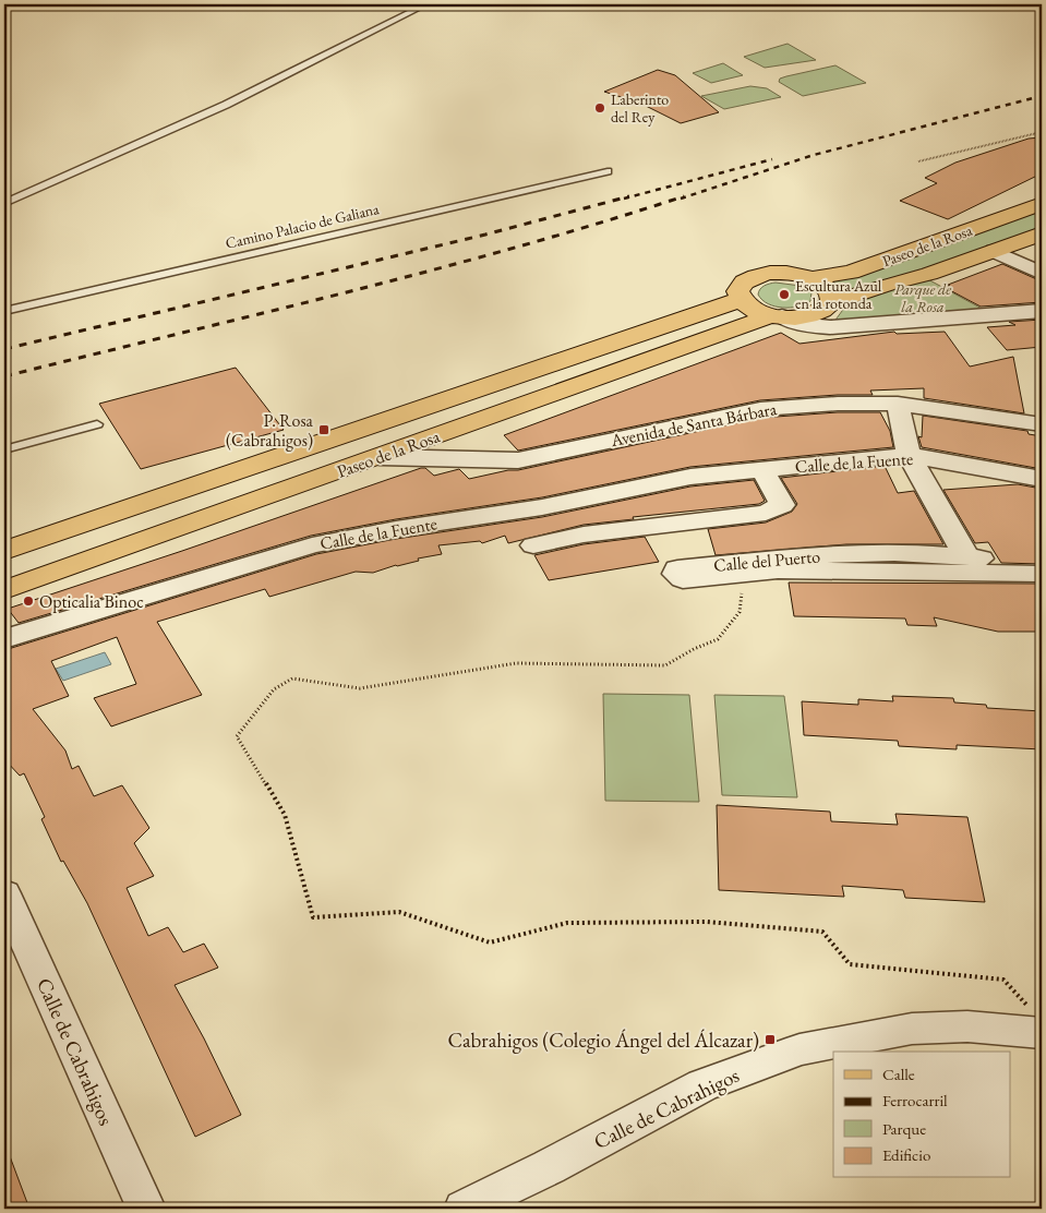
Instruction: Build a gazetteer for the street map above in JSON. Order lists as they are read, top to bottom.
{
  "streets": {
    "main road": ["Paseo de la Rosa"],
    "street": [
      "Avenida de Santa Bárbara",
      "Calle de la Fuente",
      "Calle del Puerto",
      "Calle de Cabrahigos"
    ],
    "lane": ["Camino Palacio de Galiana"]
  },
  "crossings": [
    ["Paseo de la Rosa", "Avenida de Santa Bárbara"]
  ],
  "parks": ["Parque de la Rosa"],
  "places": {
    "other": ["Laberinto del Rey", "Escultura Azul en la rotonda", "Opticalia Binoc"],
    "transit": ["P. Rosa (Cabrahigos)", "Cabrahigos (Colegio Ángel del Álcazar)"]
  },
  "legend": [
    "Calle",
    "Ferrocarril",
    "Parque",
    "Edificio"
  ]
}
